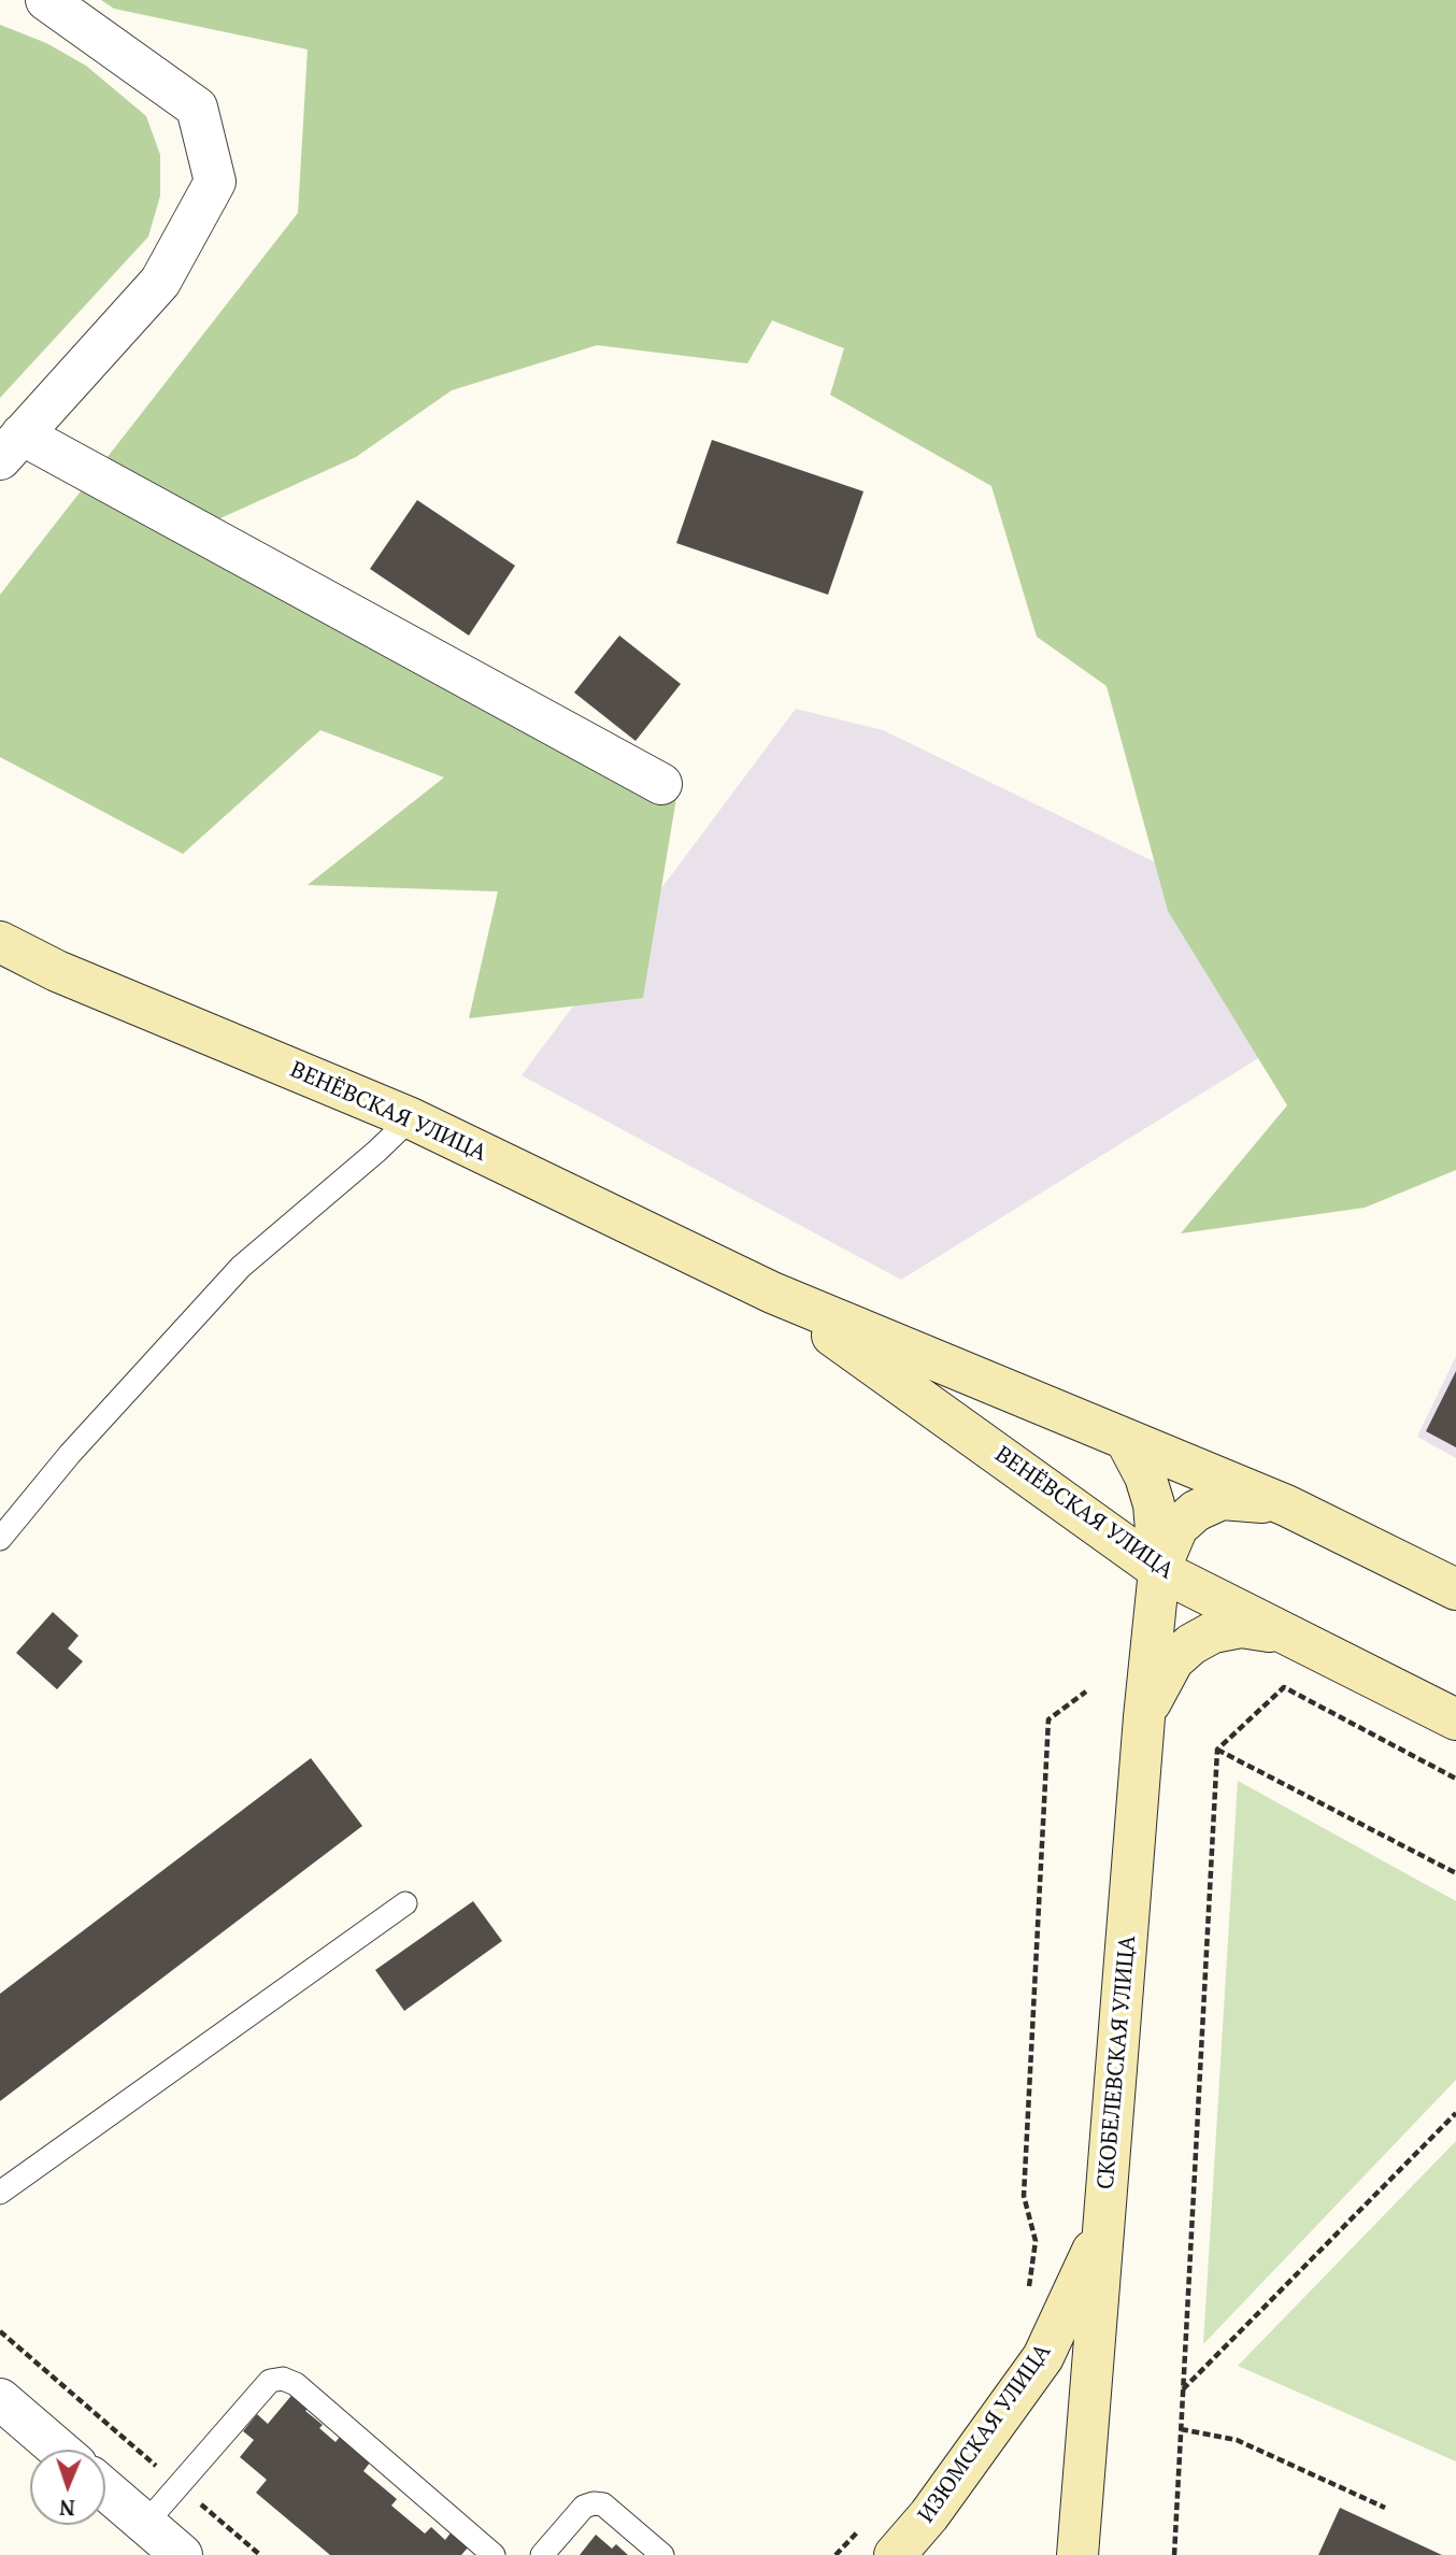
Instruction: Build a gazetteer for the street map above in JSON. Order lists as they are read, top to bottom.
{
  "streets": {
    "street": ["ВЕНЁВСКАЯ УЛИЦА", "СКОБЕЛЕВСКАЯ УЛИЦА", "ИЗЮМСКАЯ УЛИЦА"]
  },
  "crossings": [
    ["ВЕНЁВСКАЯ УЛИЦА", "СКОБЕЛЕВСКАЯ УЛИЦА"],
    ["СКОБЕЛЕВСКАЯ УЛИЦА", "ИЗЮМСКАЯ УЛИЦА"]
  ],
  "north": "bottom"
}
